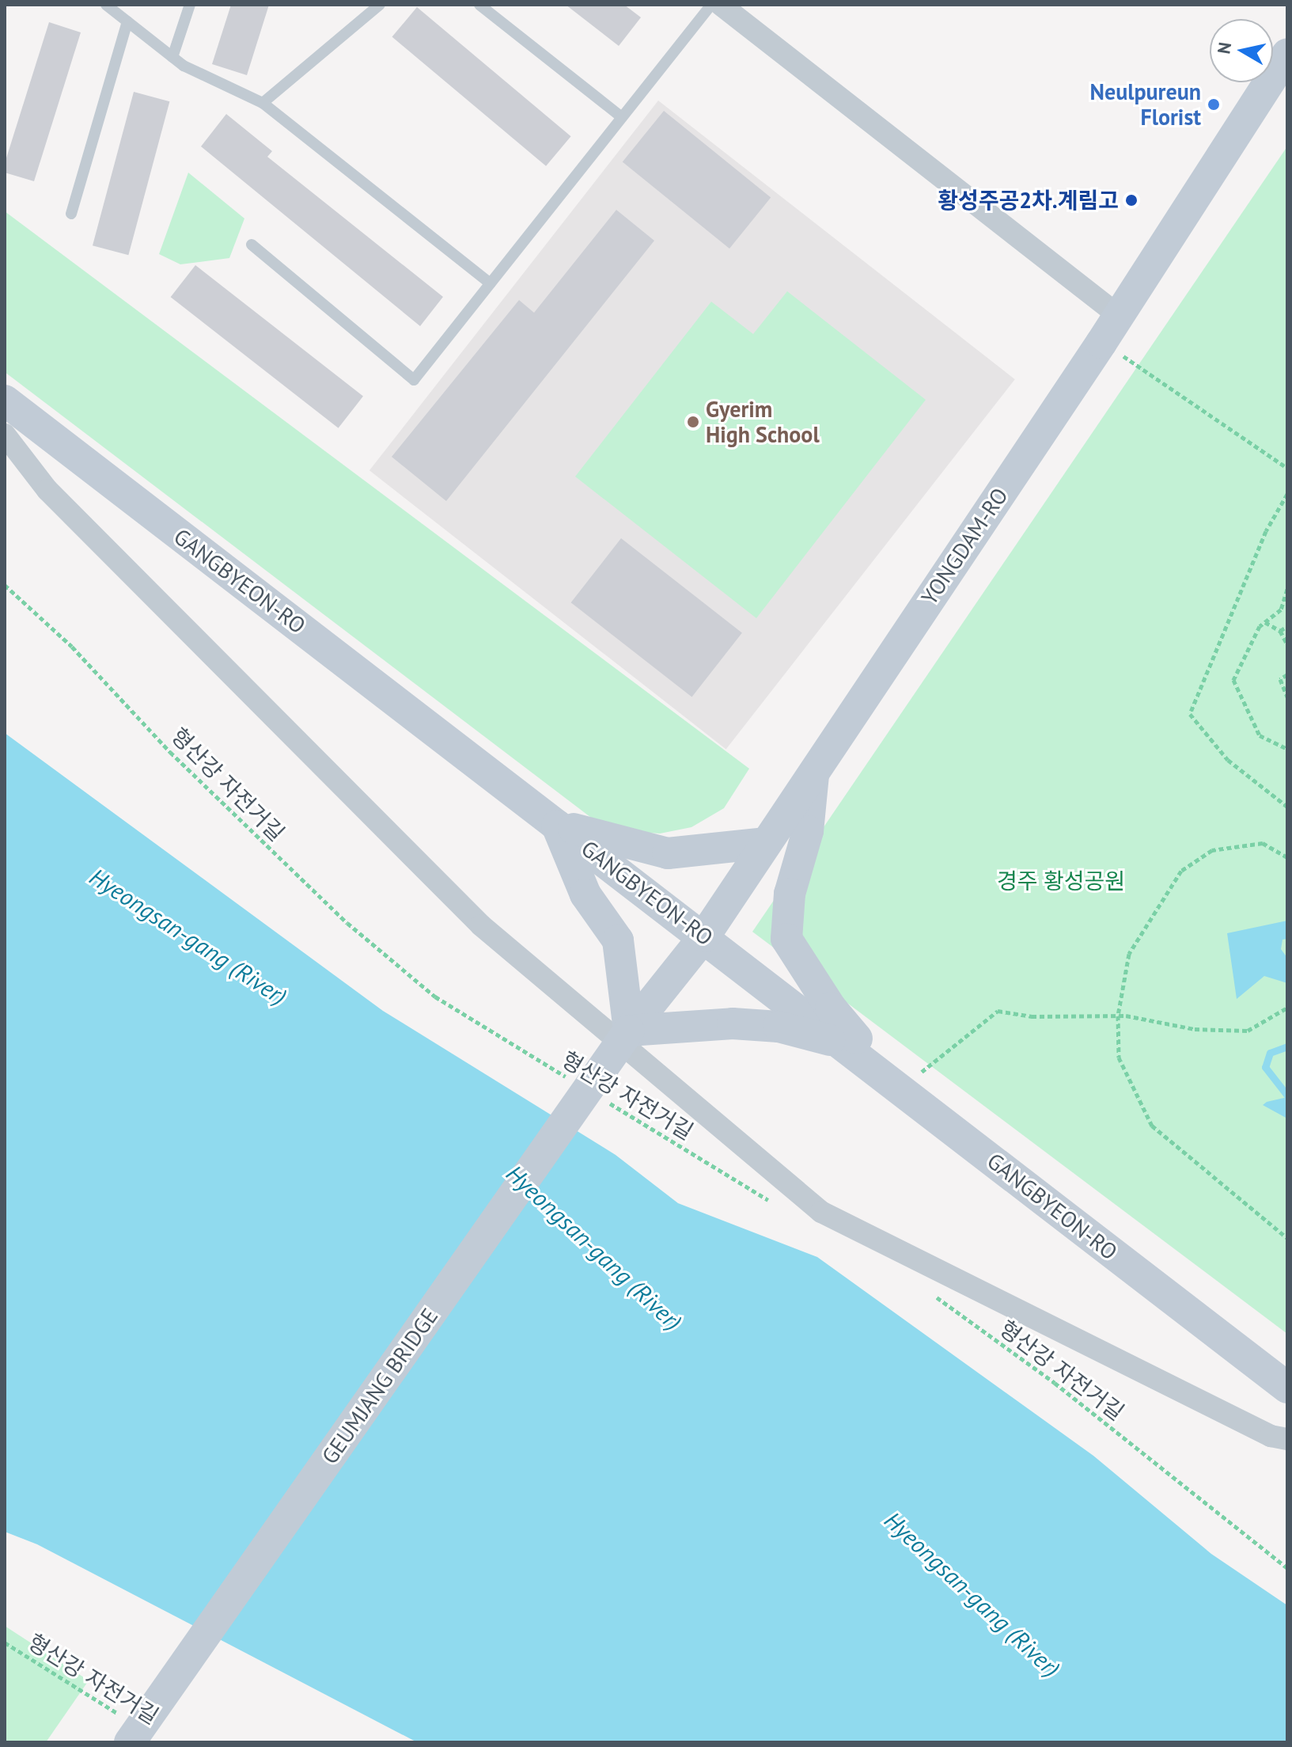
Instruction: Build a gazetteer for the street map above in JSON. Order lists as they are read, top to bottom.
{
  "streets": {
    "main road": ["YONGDAM-RO", "GANGBYEON-RO", "GEUMJANG BRIDGE"],
    "path": ["형산강 자전거길"]
  },
  "crossings": [
    ["YONGDAM-RO", "GANGBYEON-RO"],
    ["YONGDAM-RO", "GEUMJANG BRIDGE"],
    ["형산강 자전거길", "GEUMJANG BRIDGE"]
  ],
  "water": ["Hyeongsan-gang (River)"],
  "parks": ["경주 황성공원"],
  "places": ["Neulpureun Florist", "황성주공2차.계림고", "Gyerim High School"],
  "north": "left"
}
